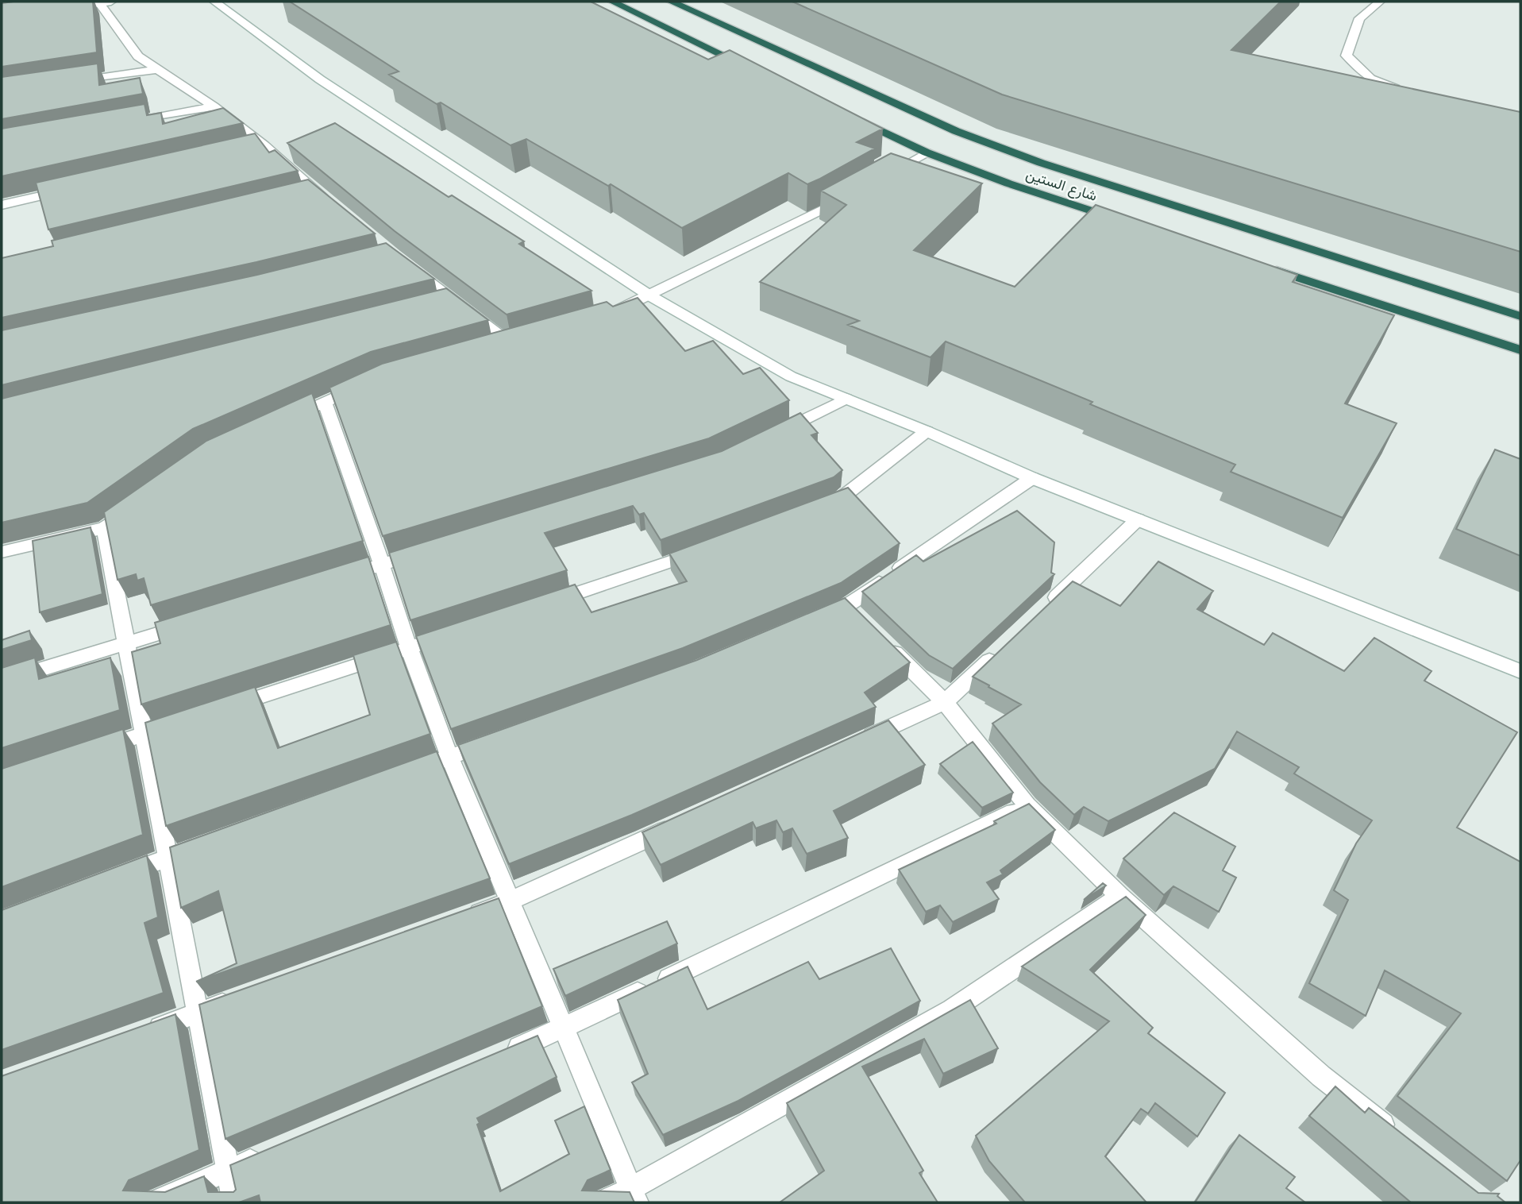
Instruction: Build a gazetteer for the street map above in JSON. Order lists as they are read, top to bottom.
{
  "streets": {
    "highway": ["شارع الستين"]
  }
}
